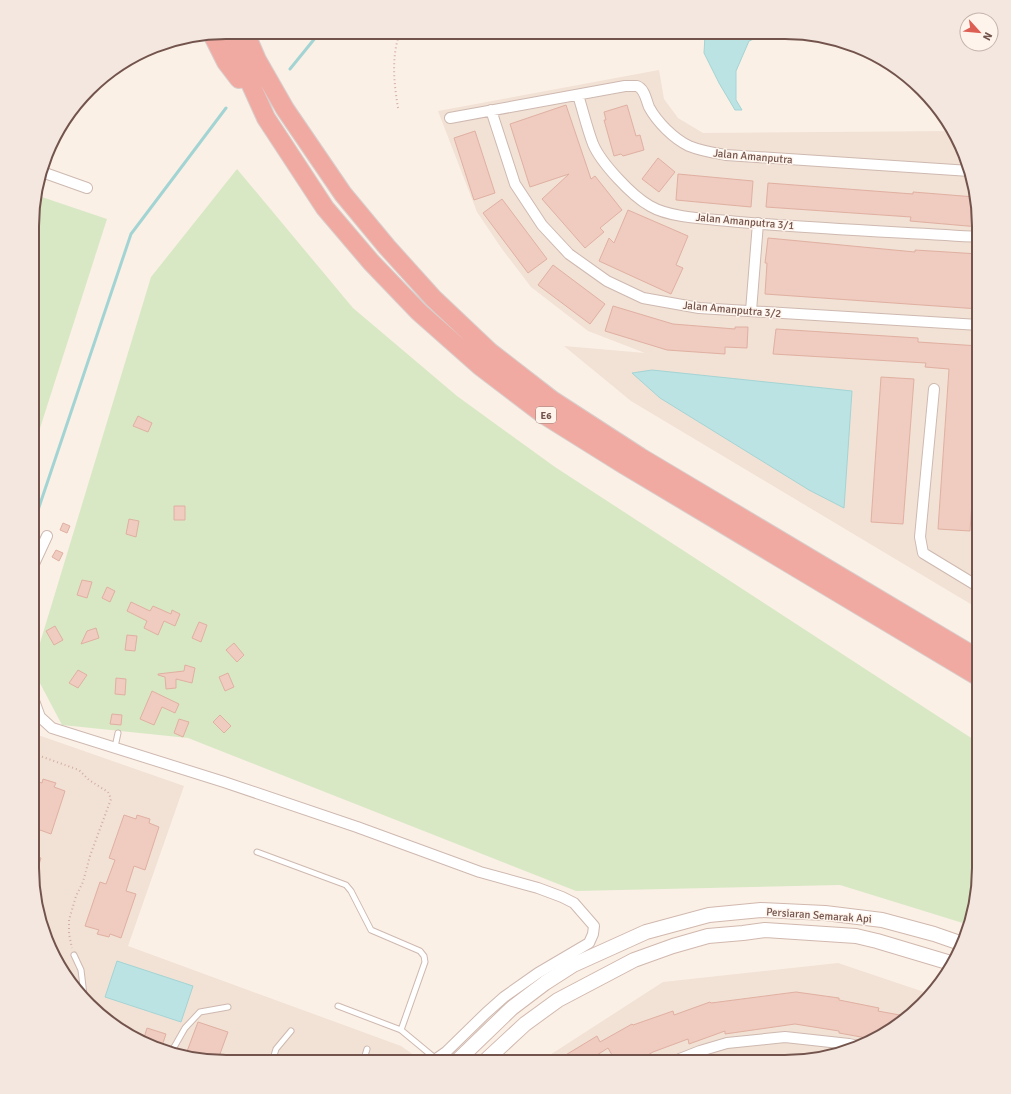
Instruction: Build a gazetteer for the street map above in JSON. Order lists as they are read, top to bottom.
{
  "streets": {
    "highway": ["E6"],
    "main road": ["Persiaran Semarak Api"],
    "street": ["Jalan Amanputra", "Jalan Amanputra 3/1", "Jalan Amanputra 3/2"]
  },
  "crossings": [
    ["Jalan Amanputra", "Jalan Amanputra 3/1"],
    ["Jalan Amanputra", "Jalan Amanputra 3/2"]
  ],
  "north": "bottom right"
}
